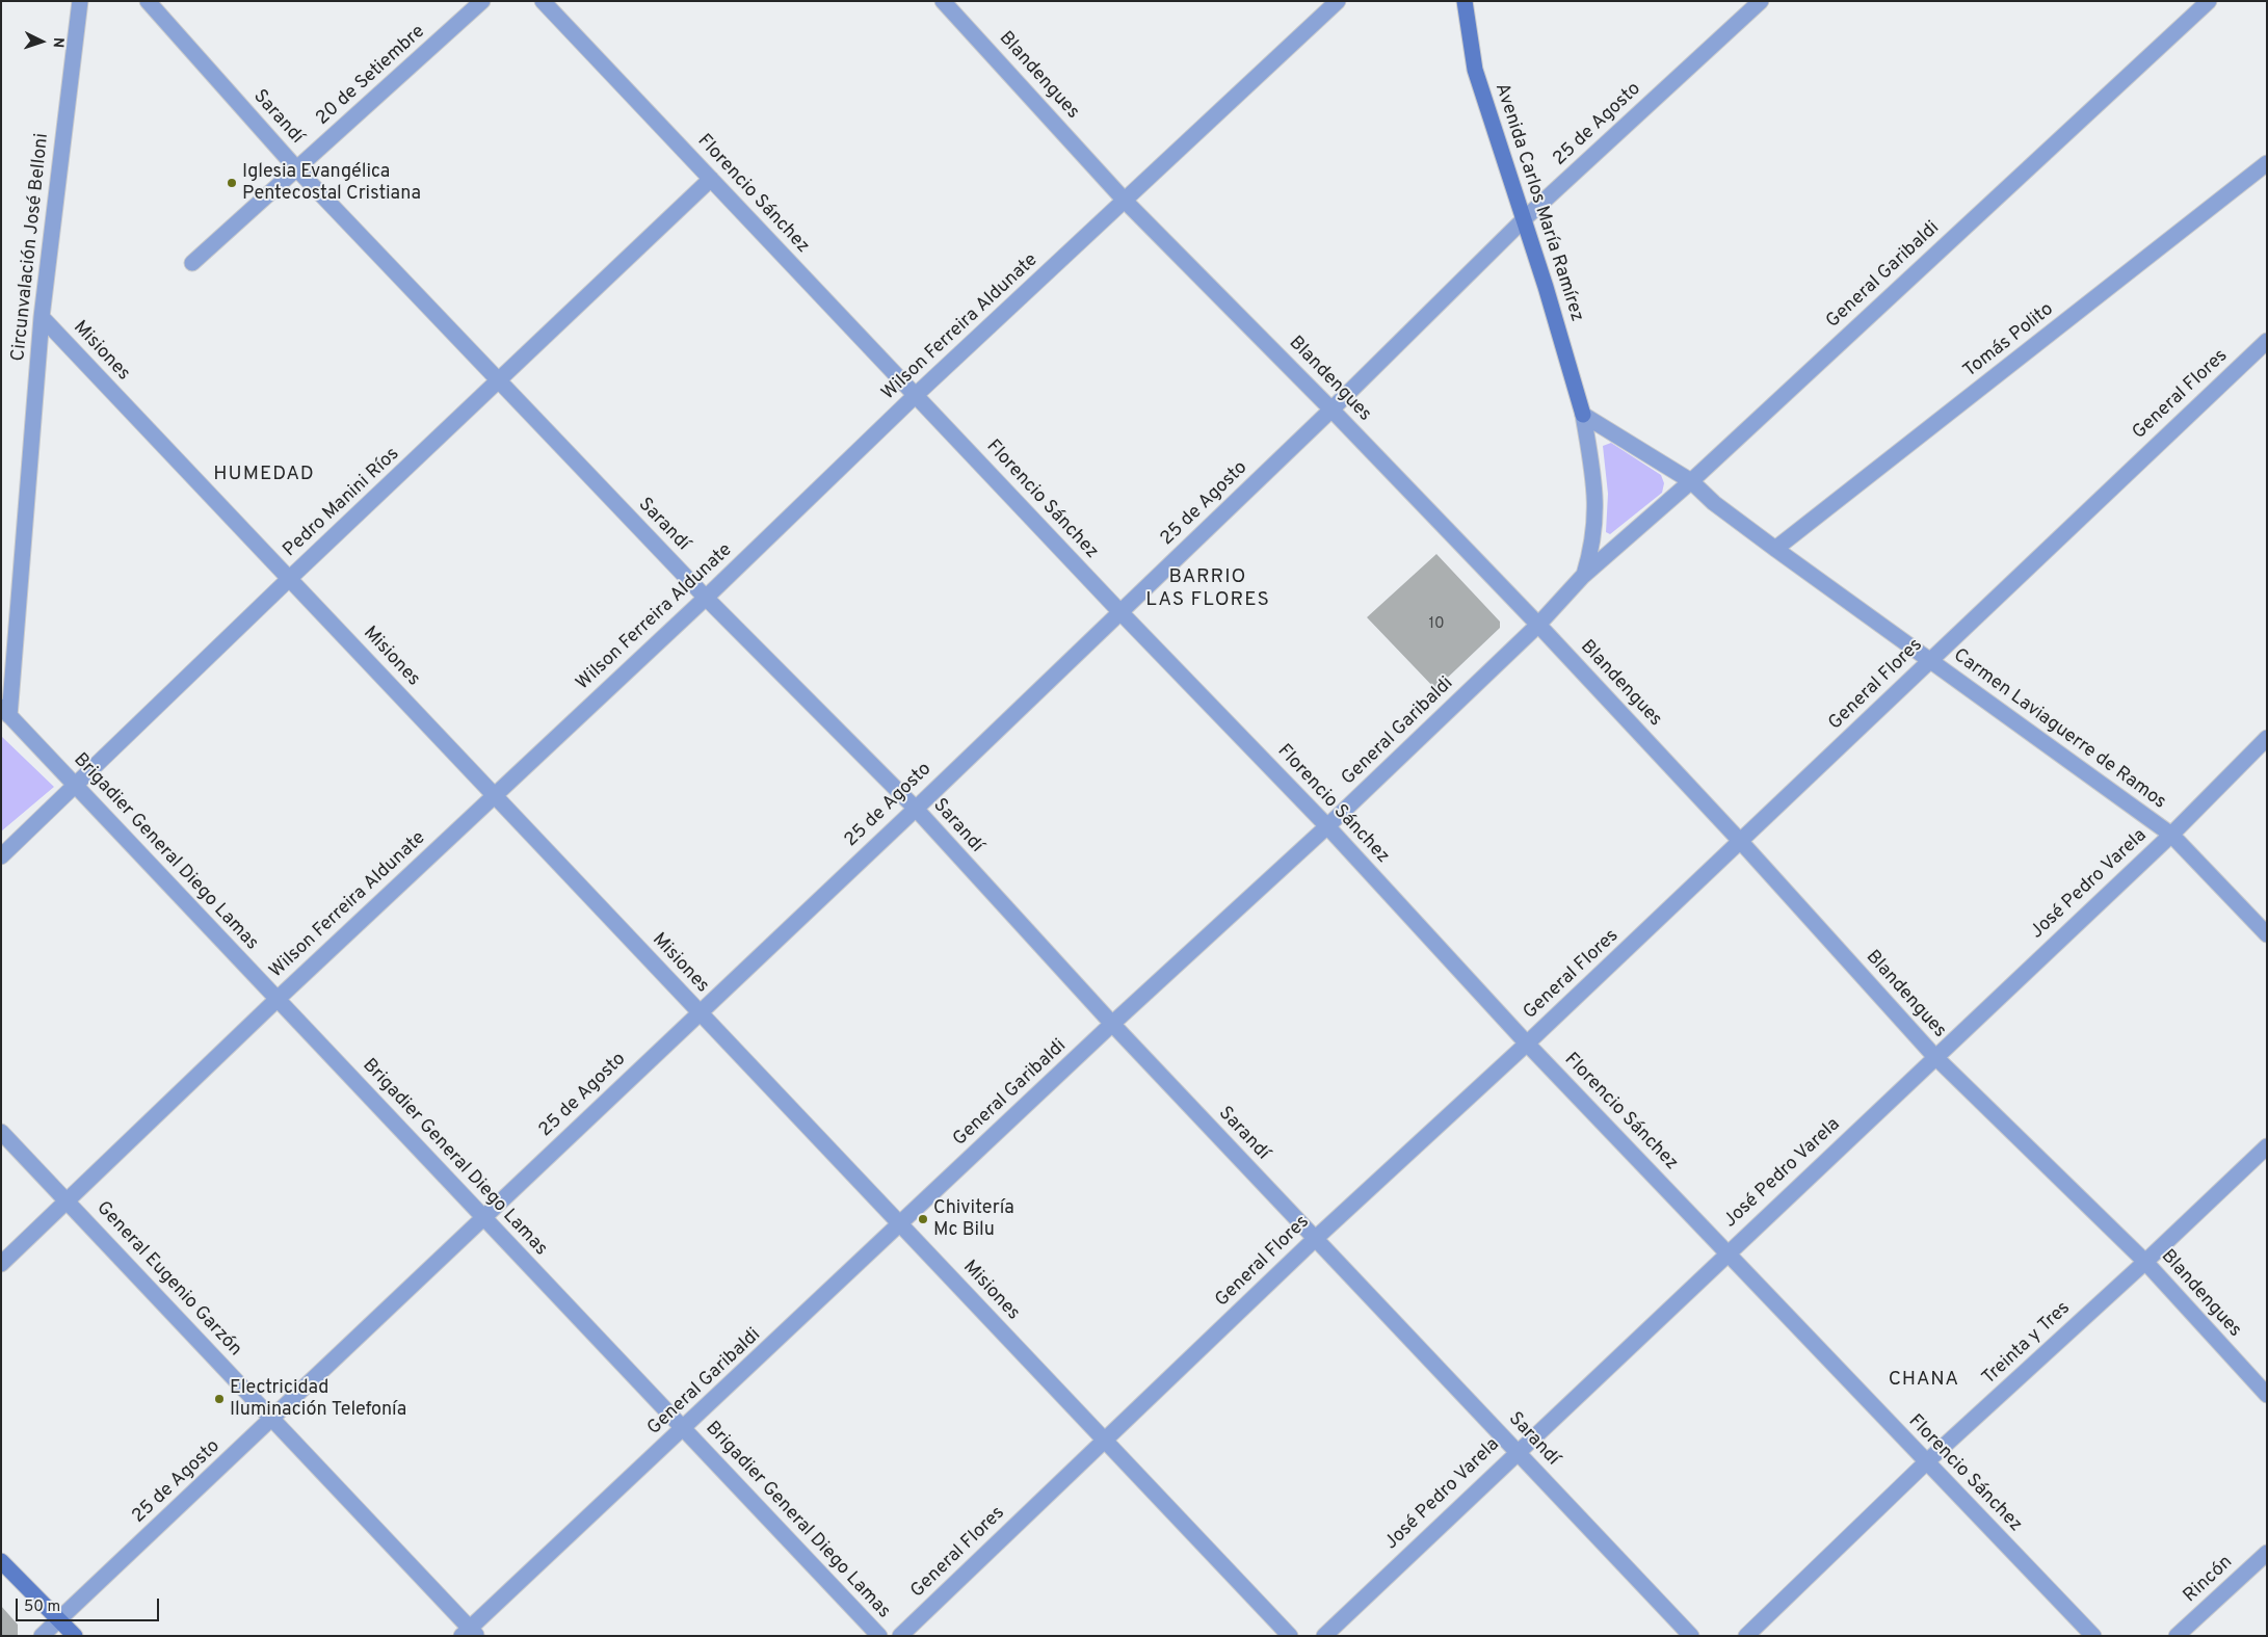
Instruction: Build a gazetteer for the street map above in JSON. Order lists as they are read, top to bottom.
{
  "streets": {
    "street": [
      "20 de Setiembre",
      "Blandengues",
      "Sarandí",
      "25 de Agosto",
      "Florencio Sánchez",
      "Avenida Carlos María Ramírez",
      "Circunvalación José Belloni",
      "General Garibaldi",
      "Wilson Ferreira Aldunate",
      "Tomás Polito",
      "Misiones",
      "General Flores",
      "Pedro Manini Ríos",
      "Carmen Laviaguerre de Ramos",
      "Brigadier General Diego Lamas",
      "José Pedro Varela",
      "General Eugenio Garzón",
      "Treinta y Tres",
      "Rincón"
    ]
  },
  "crossings": [
    ["20 de Setiembre", "Sarandí"],
    ["Blandengues", "25 de Agosto"],
    ["Blandengues", "General Garibaldi"],
    ["Blandengues", "Wilson Ferreira Aldunate"],
    ["Blandengues", "General Flores"],
    ["Blandengues", "José Pedro Varela"],
    ["Blandengues", "Treinta y Tres"],
    ["Sarandí", "25 de Agosto"],
    ["Sarandí", "General Garibaldi"],
    ["Sarandí", "Wilson Ferreira Aldunate"],
    ["Sarandí", "General Flores"],
    ["Sarandí", "Pedro Manini Ríos"],
    ["Sarandí", "José Pedro Varela"],
    ["25 de Agosto", "Florencio Sánchez"],
    ["25 de Agosto", "Avenida Carlos María Ramírez"],
    ["25 de Agosto", "Misiones"],
    ["25 de Agosto", "Brigadier General Diego Lamas"],
    ["25 de Agosto", "General Eugenio Garzón"],
    ["Florencio Sánchez", "General Garibaldi"],
    ["Florencio Sánchez", "Wilson Ferreira Aldunate"],
    ["Florencio Sánchez", "General Flores"],
    ["Florencio Sánchez", "Pedro Manini Ríos"],
    ["Florencio Sánchez", "José Pedro Varela"],
    ["Florencio Sánchez", "Treinta y Tres"],
    ["Avenida Carlos María Ramírez", "General Garibaldi"],
    ["Avenida Carlos María Ramírez", "Carmen Laviaguerre de Ramos"],
    ["Circunvalación José Belloni", "Misiones"],
    ["Circunvalación José Belloni", "Brigadier General Diego Lamas"],
    ["General Garibaldi", "Misiones"],
    ["General Garibaldi", "Carmen Laviaguerre de Ramos"],
    ["General Garibaldi", "Brigadier General Diego Lamas"],
    ["General Garibaldi", "General Eugenio Garzón"],
    ["Wilson Ferreira Aldunate", "Misiones"],
    ["Wilson Ferreira Aldunate", "Brigadier General Diego Lamas"],
    ["Wilson Ferreira Aldunate", "General Eugenio Garzón"],
    ["Tomás Polito", "Carmen Laviaguerre de Ramos"],
    ["Misiones", "General Flores"],
    ["Misiones", "Pedro Manini Ríos"],
    ["General Flores", "Carmen Laviaguerre de Ramos"],
    ["Pedro Manini Ríos", "Brigadier General Diego Lamas"],
    ["Carmen Laviaguerre de Ramos", "José Pedro Varela"]
  ],
  "districts": ["HUMEDAD", "BARRIO LAS FLORES", "CHANA"],
  "places": ["Iglesia Evangélica Pentecostal Cristiana", "Chivitería Mc Bilu", "Electricidad Iluminación Telefonía"],
  "house_numbers": ["10"],
  "scale_bar": "50 m",
  "north": "right"
}
